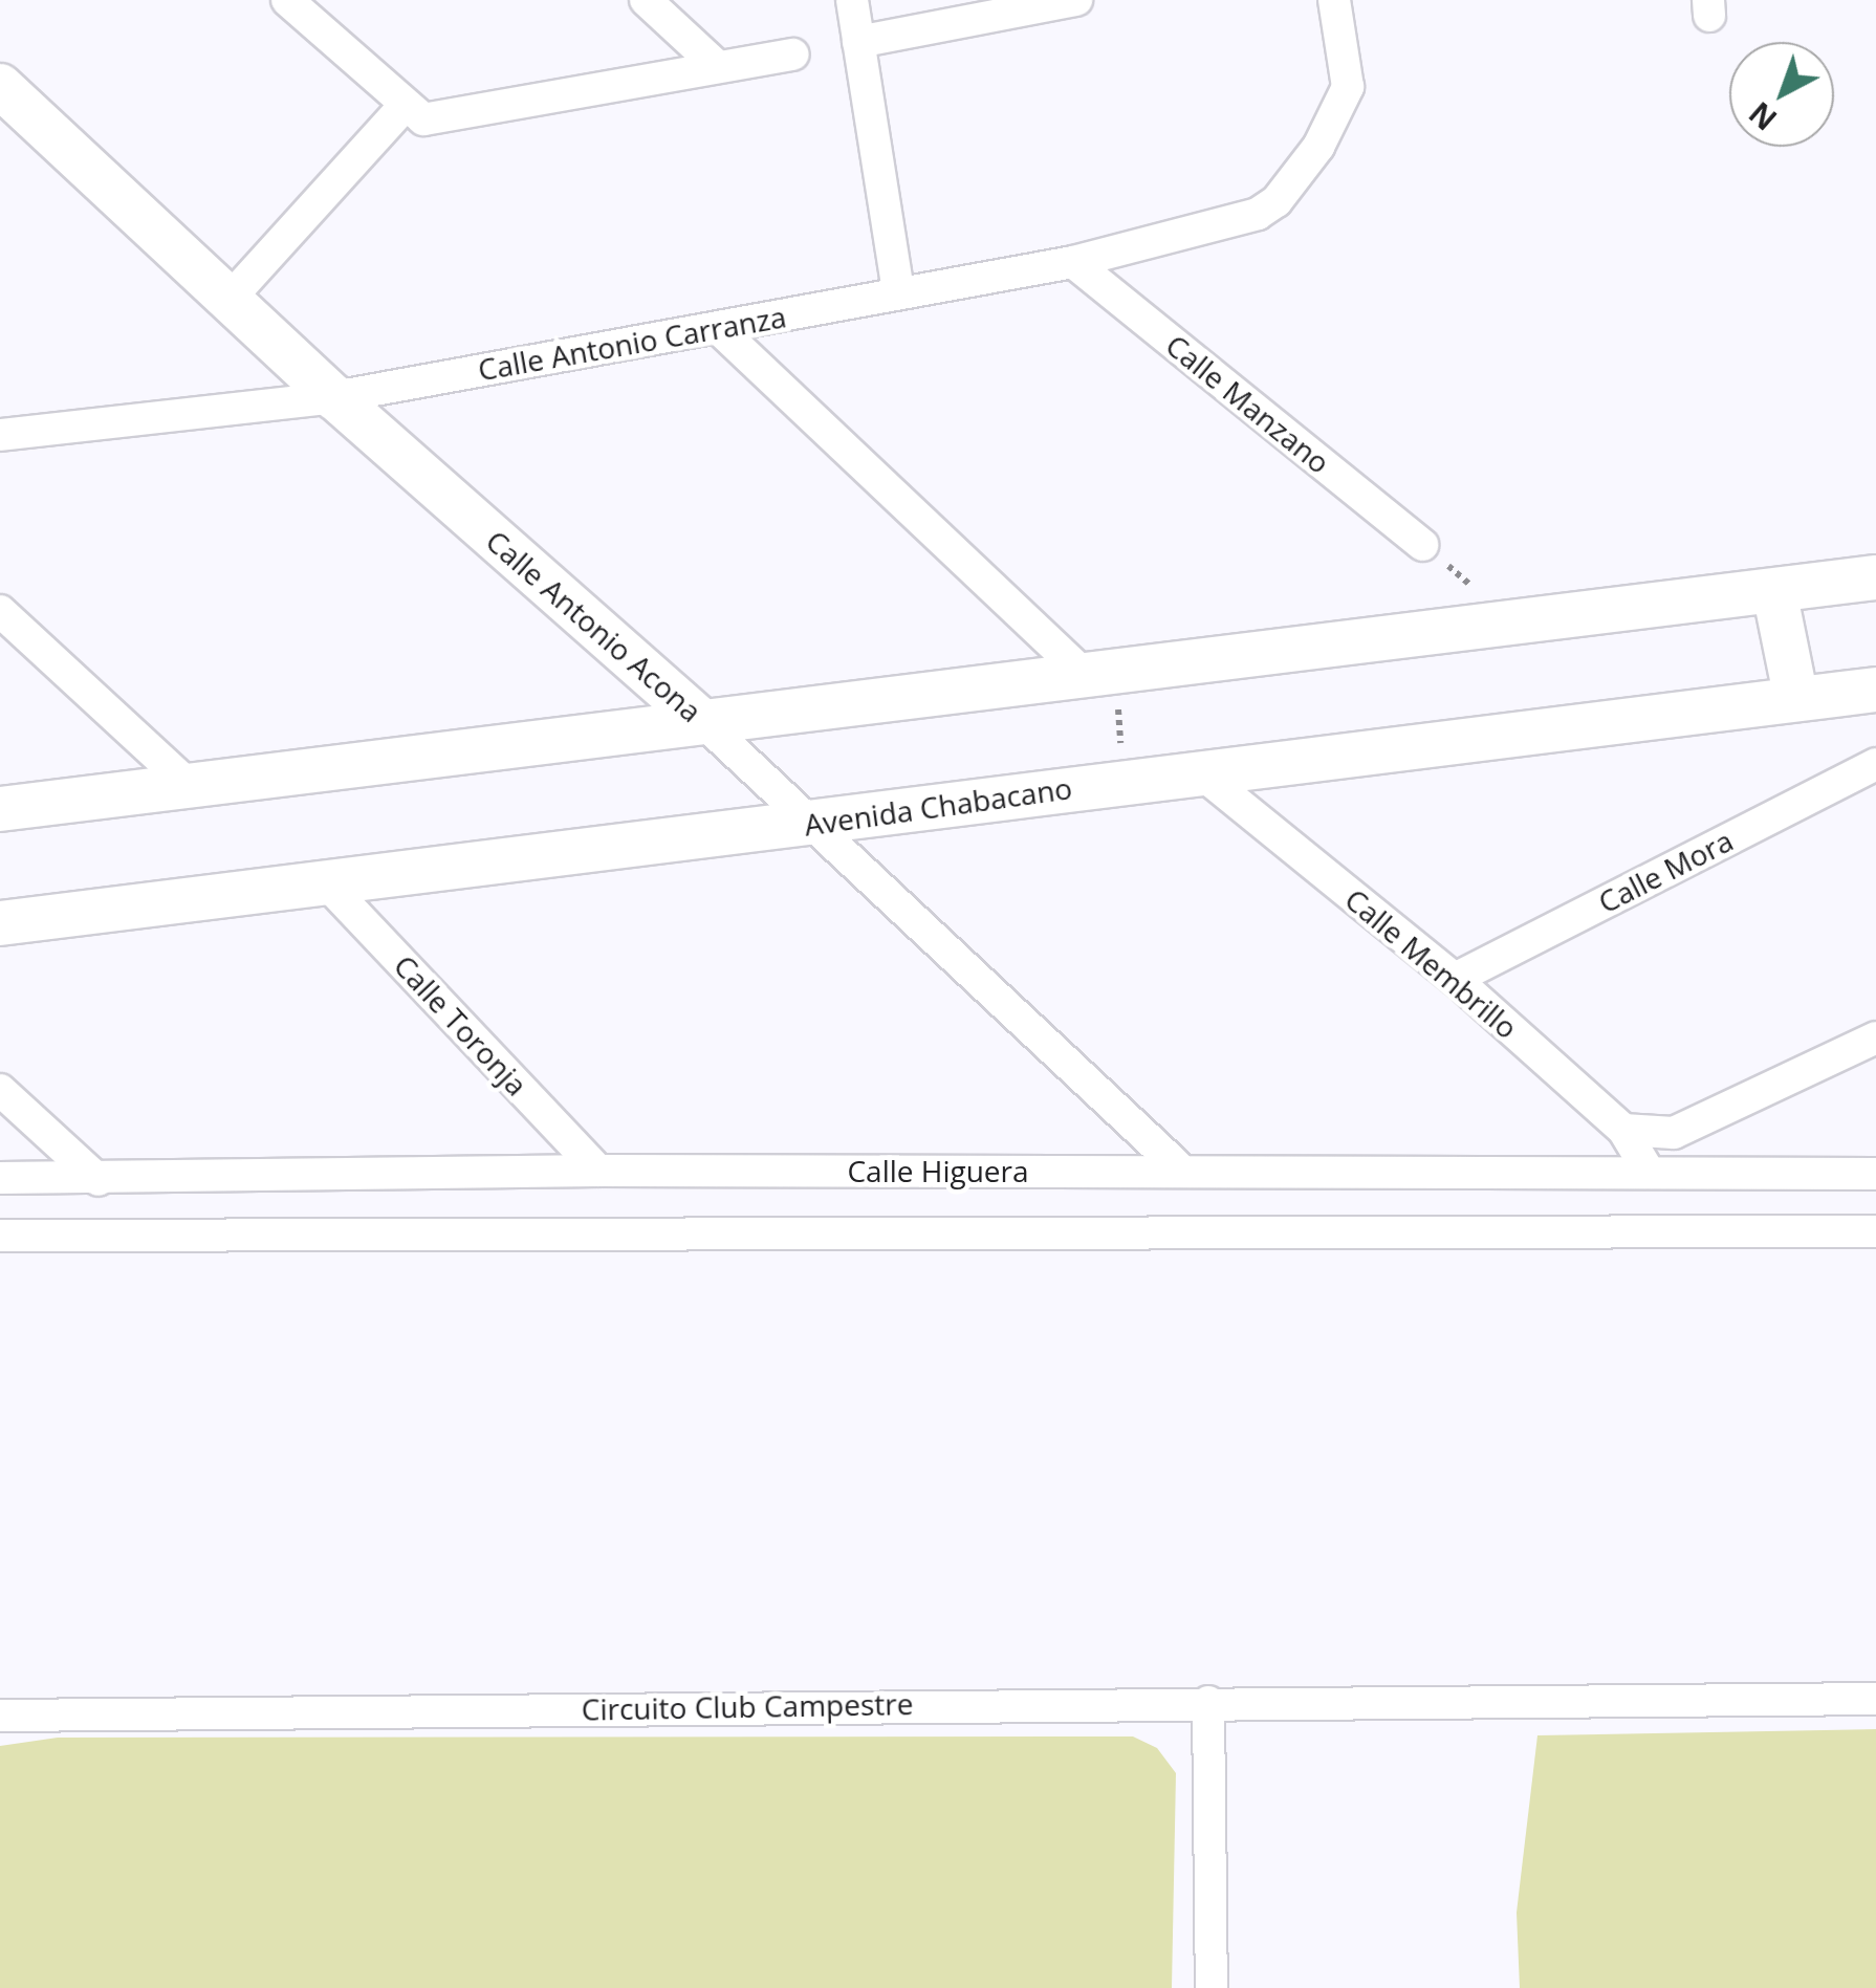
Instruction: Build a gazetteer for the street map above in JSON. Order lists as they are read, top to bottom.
{
  "streets": {
    "main road": ["Calle Antonio Acona", "Avenida Chabacano"],
    "street": [
      "Calle Antonio Carranza",
      "Calle Manzano",
      "Calle Mora",
      "Calle Membrillo",
      "Calle Toronja",
      "Calle Higuera",
      "Circuito Club Campestre"
    ]
  },
  "crossings": [
    ["Calle Antonio Carranza", "Calle Manzano"],
    ["Calle Antonio Carranza", "Calle Antonio Acona"],
    ["Calle Antonio Acona", "Avenida Chabacano"],
    ["Calle Antonio Acona", "Calle Higuera"],
    ["Avenida Chabacano", "Calle Membrillo"],
    ["Avenida Chabacano", "Calle Toronja"],
    ["Calle Mora", "Calle Membrillo"],
    ["Calle Membrillo", "Calle Higuera"],
    ["Calle Toronja", "Calle Higuera"]
  ],
  "north": "bottom left"
}
